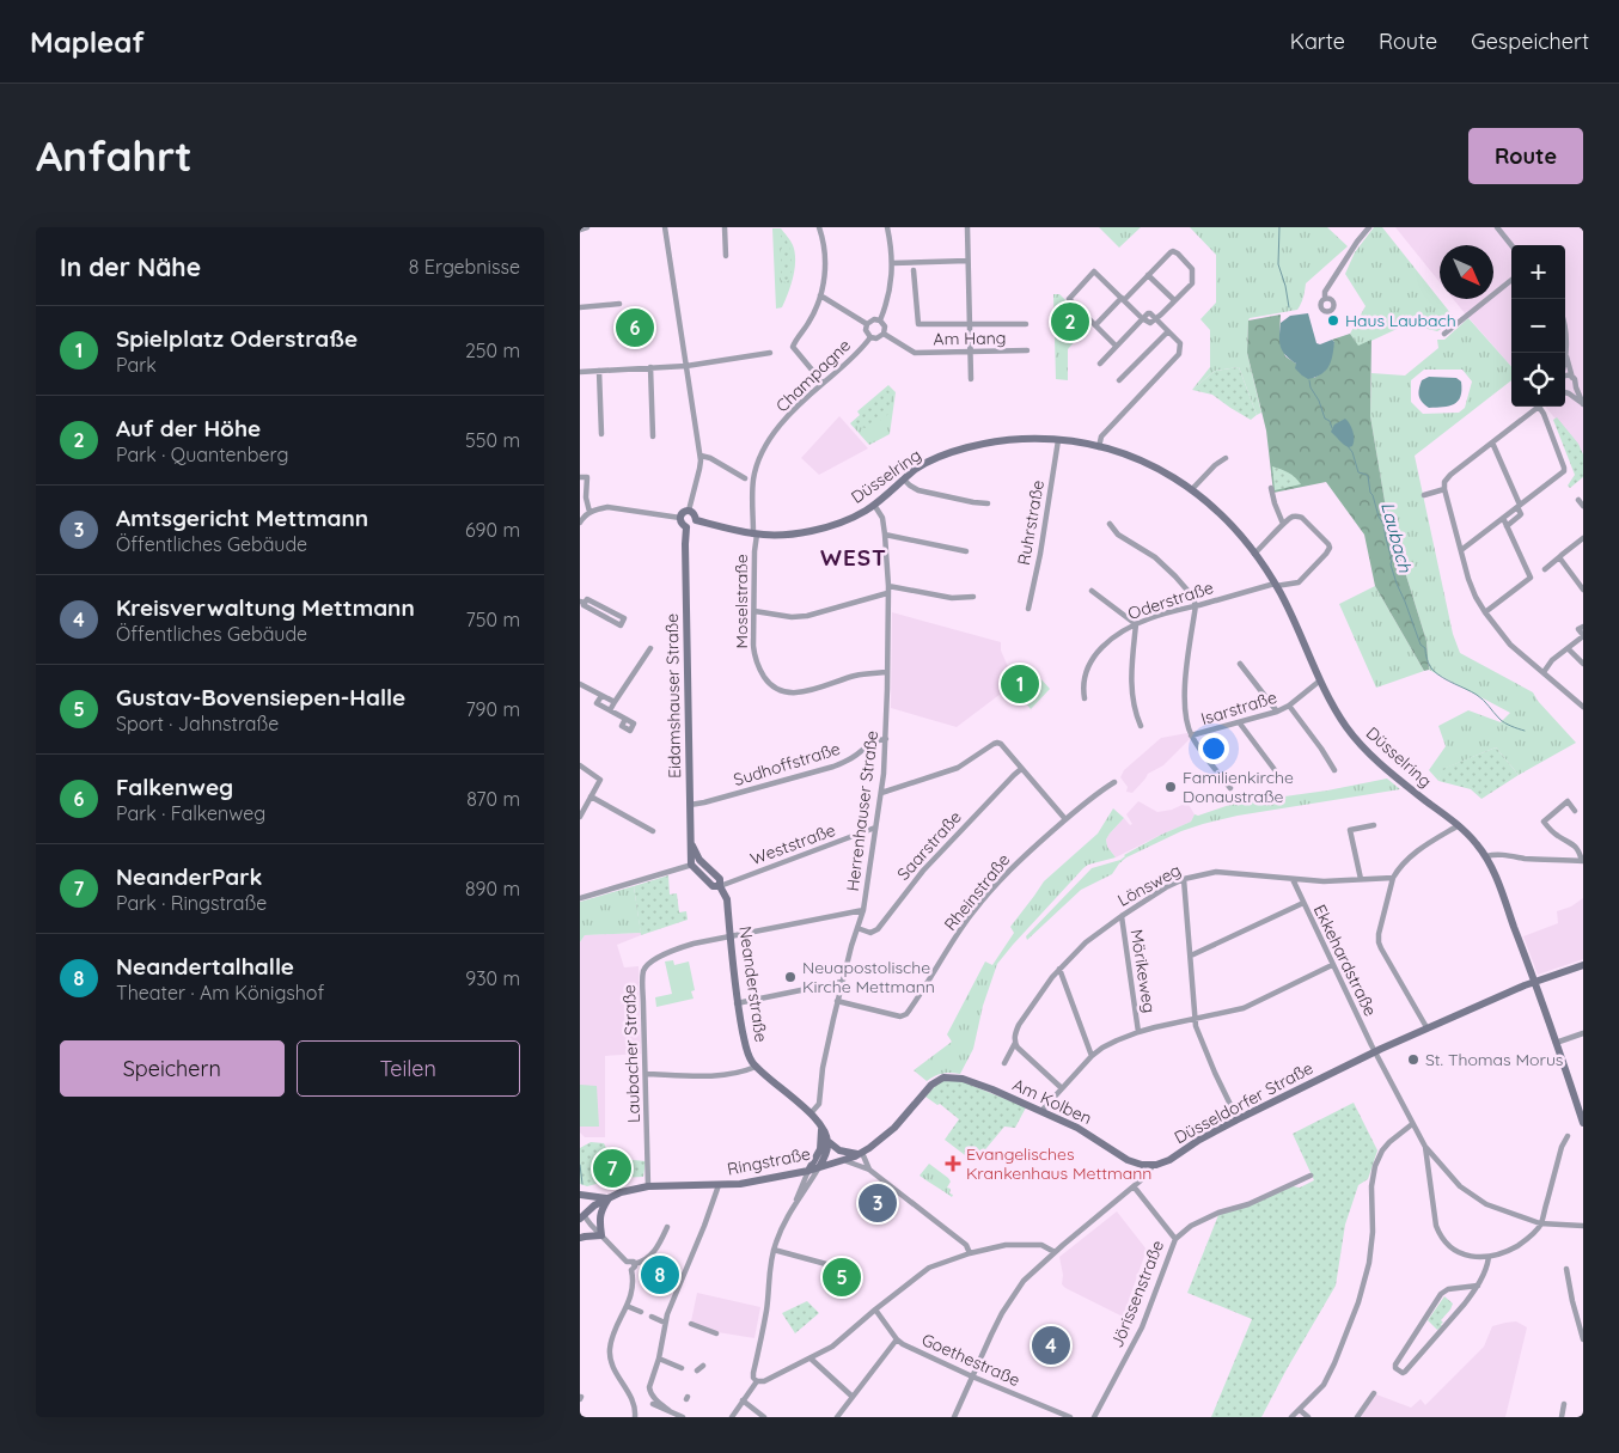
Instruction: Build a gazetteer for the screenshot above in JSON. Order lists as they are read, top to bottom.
{
  "streets": {
    "street": [
      "Am Hang",
      "Champagne",
      "Düsselring",
      "Ruhrstraße",
      "Oderstraße",
      "Moselstraße",
      "Eidamshauser Straße",
      "Isarstraße",
      "Sudhoffstraße",
      "Herrenhauser Straße",
      "Weststraße",
      "Saarstraße",
      "Lönsweg",
      "Rheinstraße",
      "Ekkehardstraße",
      "Mörikeweg",
      "Neanderstraße",
      "Laubacher Straße",
      "Am Kolben",
      "Düsseldorfer Straße",
      "Ringstraße",
      "Jörissenstraße",
      "Goethestraße"
    ]
  },
  "crossings": [
    ["Am Hang", "Champagne"],
    ["Champagne", "Düsselring"],
    ["Champagne", "Moselstraße"],
    ["Düsselring", "Ruhrstraße"],
    ["Düsselring", "Oderstraße"],
    ["Düsselring", "Moselstraße"],
    ["Düsselring", "Eidamshauser Straße"],
    ["Düsselring", "Isarstraße"],
    ["Düsselring", "Herrenhauser Straße"],
    ["Düsselring", "Düsseldorfer Straße"],
    ["Moselstraße", "Herrenhauser Straße"],
    ["Eidamshauser Straße", "Sudhoffstraße"],
    ["Eidamshauser Straße", "Neanderstraße"],
    ["Sudhoffstraße", "Herrenhauser Straße"],
    ["Herrenhauser Straße", "Weststraße"],
    ["Herrenhauser Straße", "Saarstraße"],
    ["Herrenhauser Straße", "Rheinstraße"],
    ["Herrenhauser Straße", "Neanderstraße"],
    ["Herrenhauser Straße", "Laubacher Straße"],
    ["Weststraße", "Neanderstraße"],
    ["Lönsweg", "Ekkehardstraße"],
    ["Lönsweg", "Mörikeweg"],
    ["Ekkehardstraße", "Düsseldorfer Straße"],
    ["Neanderstraße", "Laubacher Straße"],
    ["Laubacher Straße", "Ringstraße"],
    ["Am Kolben", "Düsseldorfer Straße"],
    ["Am Kolben", "Ringstraße"],
    ["Düsseldorfer Straße", "Jörissenstraße"],
    ["Düsseldorfer Straße", "Goethestraße"]
  ],
  "districts": ["WEST"],
  "water": ["Laubach"],
  "places": {
    "other": [
      "Haus Laubach",
      "Familienkirche Donaustraße",
      "Neuapostolische Kirche Mettmann",
      "St. Thomas Morus"
    ],
    "health": ["Evangelisches Krankenhaus Mettmann"]
  },
  "north": "bottom right",
  "page": {
    "header": "Mapleaf",
    "nav": ["Karte", "Route", "Gespeichert"],
    "buttons": [
      "Route",
      ["Speichern", "Teilen"]
    ],
    "title": "Anfahrt",
    "heading": ["In der Nähe", "8 Ergebnisse"],
    "map_buttons": ["+", "−"],
    "pins": [
      "2",
      "6",
      "1",
      "7",
      "3",
      "8",
      "5",
      "4"
    ],
    "list": [
      {
        "mark": "1",
        "name": "Spielplatz Oderstraße",
        "note": "Park",
        "value": "250 m"
      },
      {
        "mark": "2",
        "name": "Auf der Höhe",
        "note": "Park · Quantenberg",
        "value": "550 m"
      },
      {
        "mark": "3",
        "name": "Amtsgericht Mettmann",
        "note": "Öffentliches Gebäude",
        "value": "690 m"
      },
      {
        "mark": "4",
        "name": "Kreisverwaltung Mettmann",
        "note": "Öffentliches Gebäude",
        "value": "750 m"
      },
      {
        "mark": "5",
        "name": "Gustav-Bovensiepen-Halle",
        "note": "Sport · Jahnstraße",
        "value": "790 m"
      },
      {
        "mark": "6",
        "name": "Falkenweg",
        "note": "Park · Falkenweg",
        "value": "870 m"
      },
      {
        "mark": "7",
        "name": "NeanderPark",
        "note": "Park · Ringstraße",
        "value": "890 m"
      },
      {
        "mark": "8",
        "name": "Neandertalhalle",
        "note": "Theater · Am Königshof",
        "value": "930 m"
      }
    ]
  }
}
